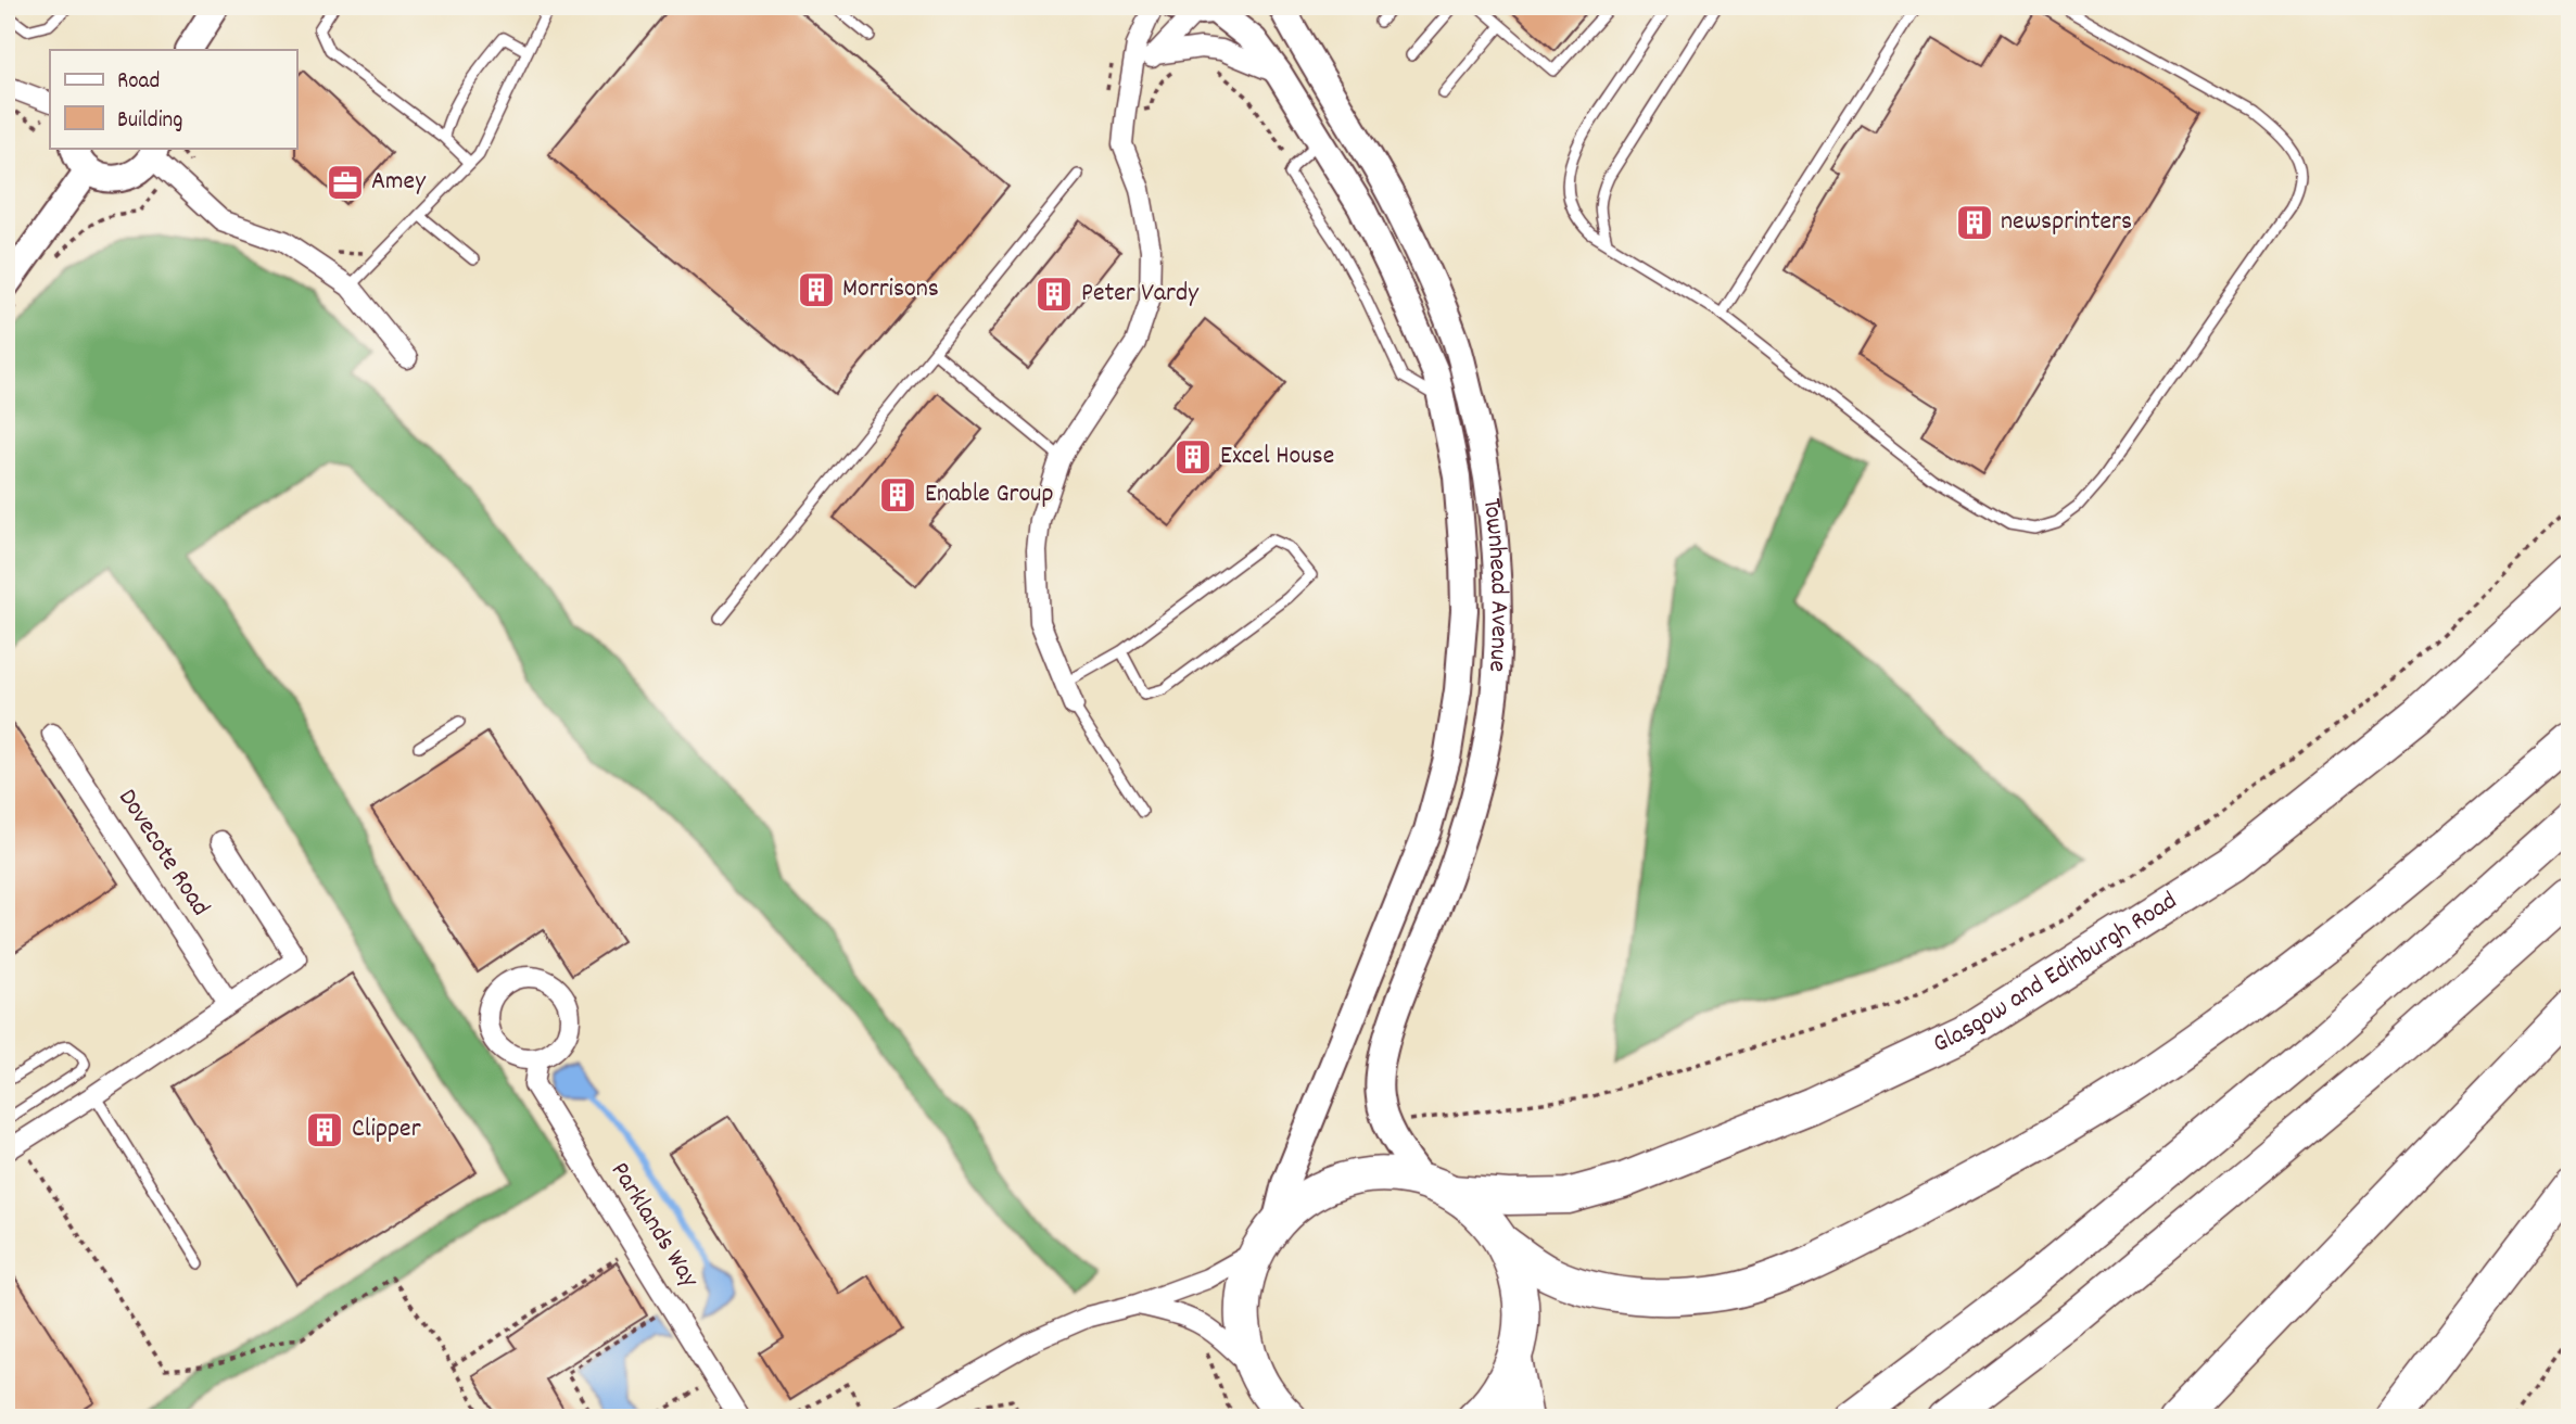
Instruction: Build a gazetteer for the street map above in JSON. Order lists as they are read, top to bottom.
{
  "streets": {
    "highway": ["Glasgow and Edinburgh Road"],
    "street": ["Townhead Avenue", "Dovecote Road", "Parklands Way"]
  },
  "crossings": [
    ["Townhead Avenue", "Glasgow and Edinburgh Road"]
  ],
  "places": {
    "office": ["Amey"],
    "building": [
      "newsprinters",
      "Morrisons",
      "Peter Vardy",
      "Excel House",
      "Enable Group",
      "Clipper"
    ]
  },
  "legend": ["Road", "Building"]
}
